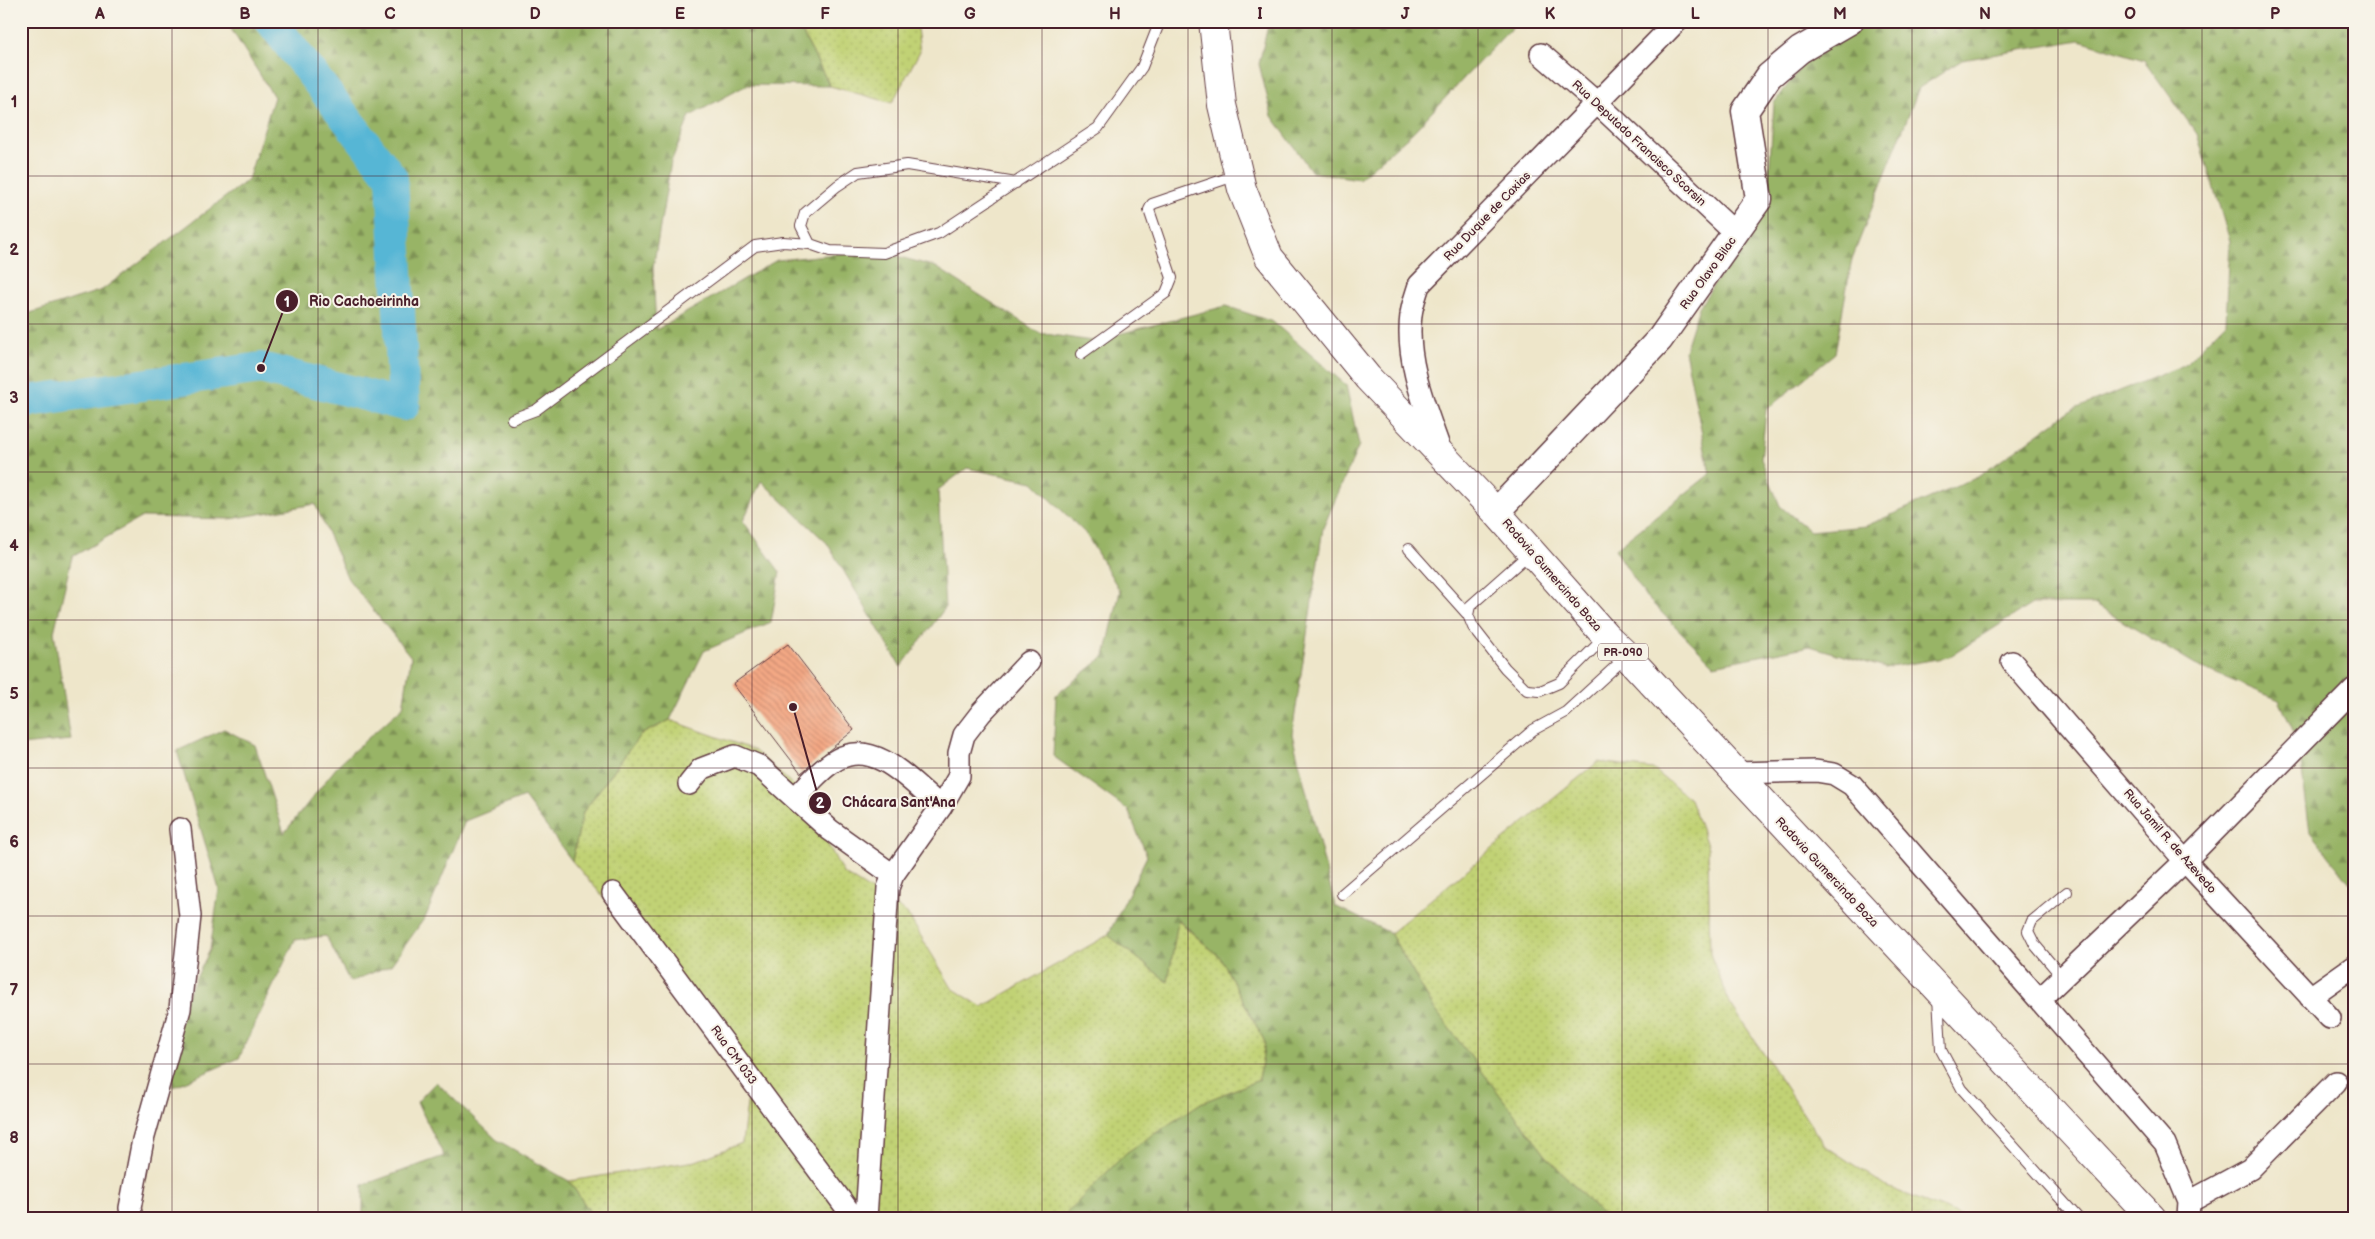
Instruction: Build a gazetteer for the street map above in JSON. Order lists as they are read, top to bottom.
{
  "streets": {
    "main road": ["Rodovia Gumercindo Boza", "PR-090"],
    "street": [
      "Rua Deputado Francisco Scorsin",
      "Rua Duque de Caxias",
      "Rua Olavo Bilac",
      "Rua Jamil R. de Azevedo",
      "Rua CM 033"
    ]
  },
  "crossings": [
    ["Rua Deputado Francisco Scorsin", "Rua Duque de Caxias"],
    ["Rua Deputado Francisco Scorsin", "Rua Olavo Bilac"],
    ["Rua Duque de Caxias", "Rodovia Gumercindo Boza"],
    ["Rua Olavo Bilac", "Rodovia Gumercindo Boza"]
  ],
  "places": ["Rio Cachoeirinha", "Chácara Sant'Ana"],
  "grid": {
    "columns": [
      "A",
      "B",
      "C",
      "D",
      "E",
      "F",
      "G",
      "H",
      "I",
      "J",
      "K",
      "L",
      "M",
      "N",
      "O",
      "P"
    ],
    "rows": [
      "1",
      "2",
      "3",
      "4",
      "5",
      "6",
      "7",
      "8"
    ]
  }
}
